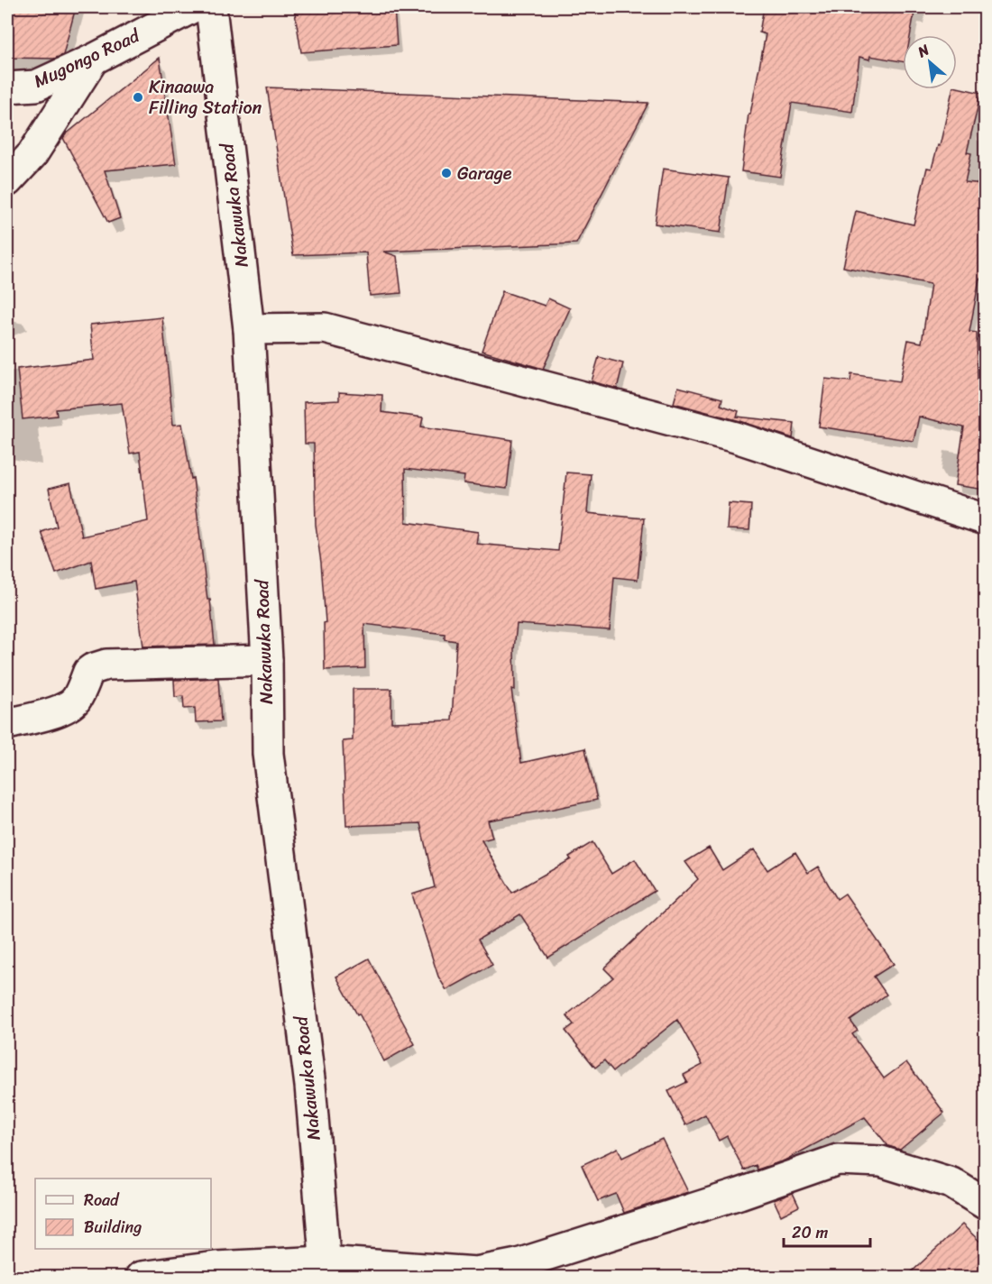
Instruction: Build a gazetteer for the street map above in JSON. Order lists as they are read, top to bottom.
{
  "streets": {
    "street": ["Mugongo Road", "Nakawuka Road"]
  },
  "places": ["Kinaawa Filling Station", "Garage"],
  "legend": ["Road", "Building"],
  "scale_bar": "20 m",
  "north": "top left"
}
